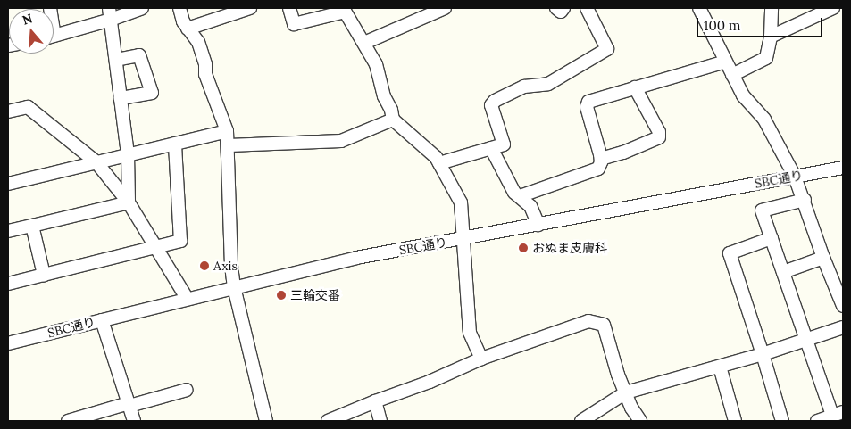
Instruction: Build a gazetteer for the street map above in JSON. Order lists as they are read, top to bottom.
{
  "streets": {
    "street": ["SBC通り"]
  },
  "places": ["おぬま皮膚科", "Axis", "三輪交番"],
  "scale_bar": "100 m",
  "north": "top"
}
